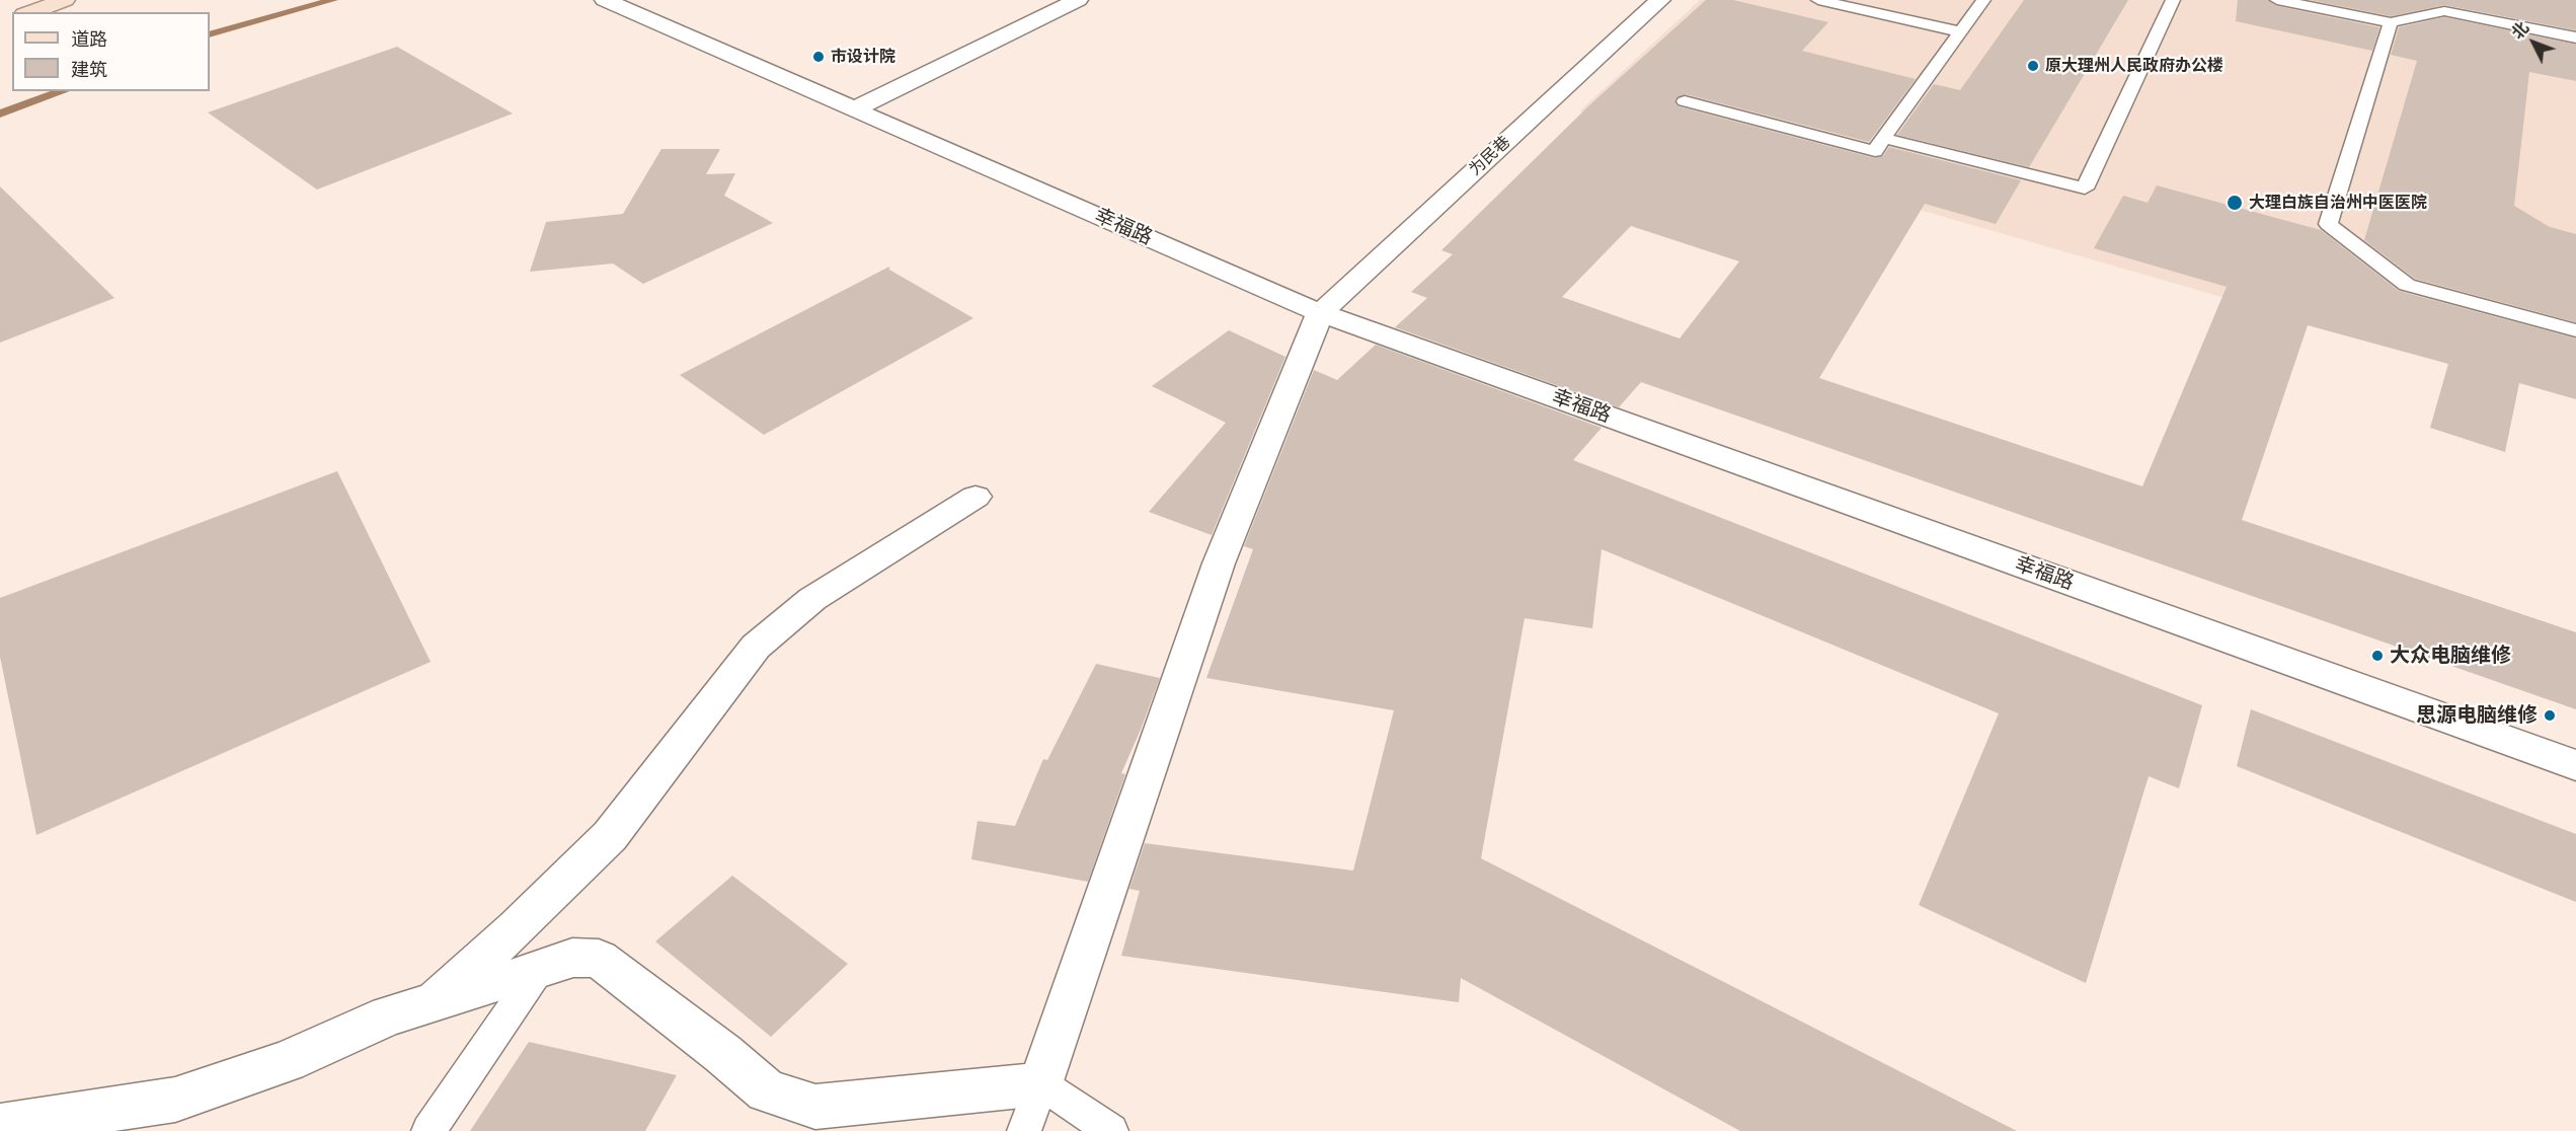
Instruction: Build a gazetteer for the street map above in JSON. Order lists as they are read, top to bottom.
{
  "streets": {
    "street": ["为民巷", "幸福路"]
  },
  "crossings": [
    ["为民巷", "幸福路"]
  ],
  "places": [
    "市设计院",
    "原大理州人民政府办公楼",
    "大理白族自治州中医医院",
    "大众电脑维修",
    "思源电脑维修"
  ],
  "legend": ["道路", "建筑"],
  "north": "top left"
}
